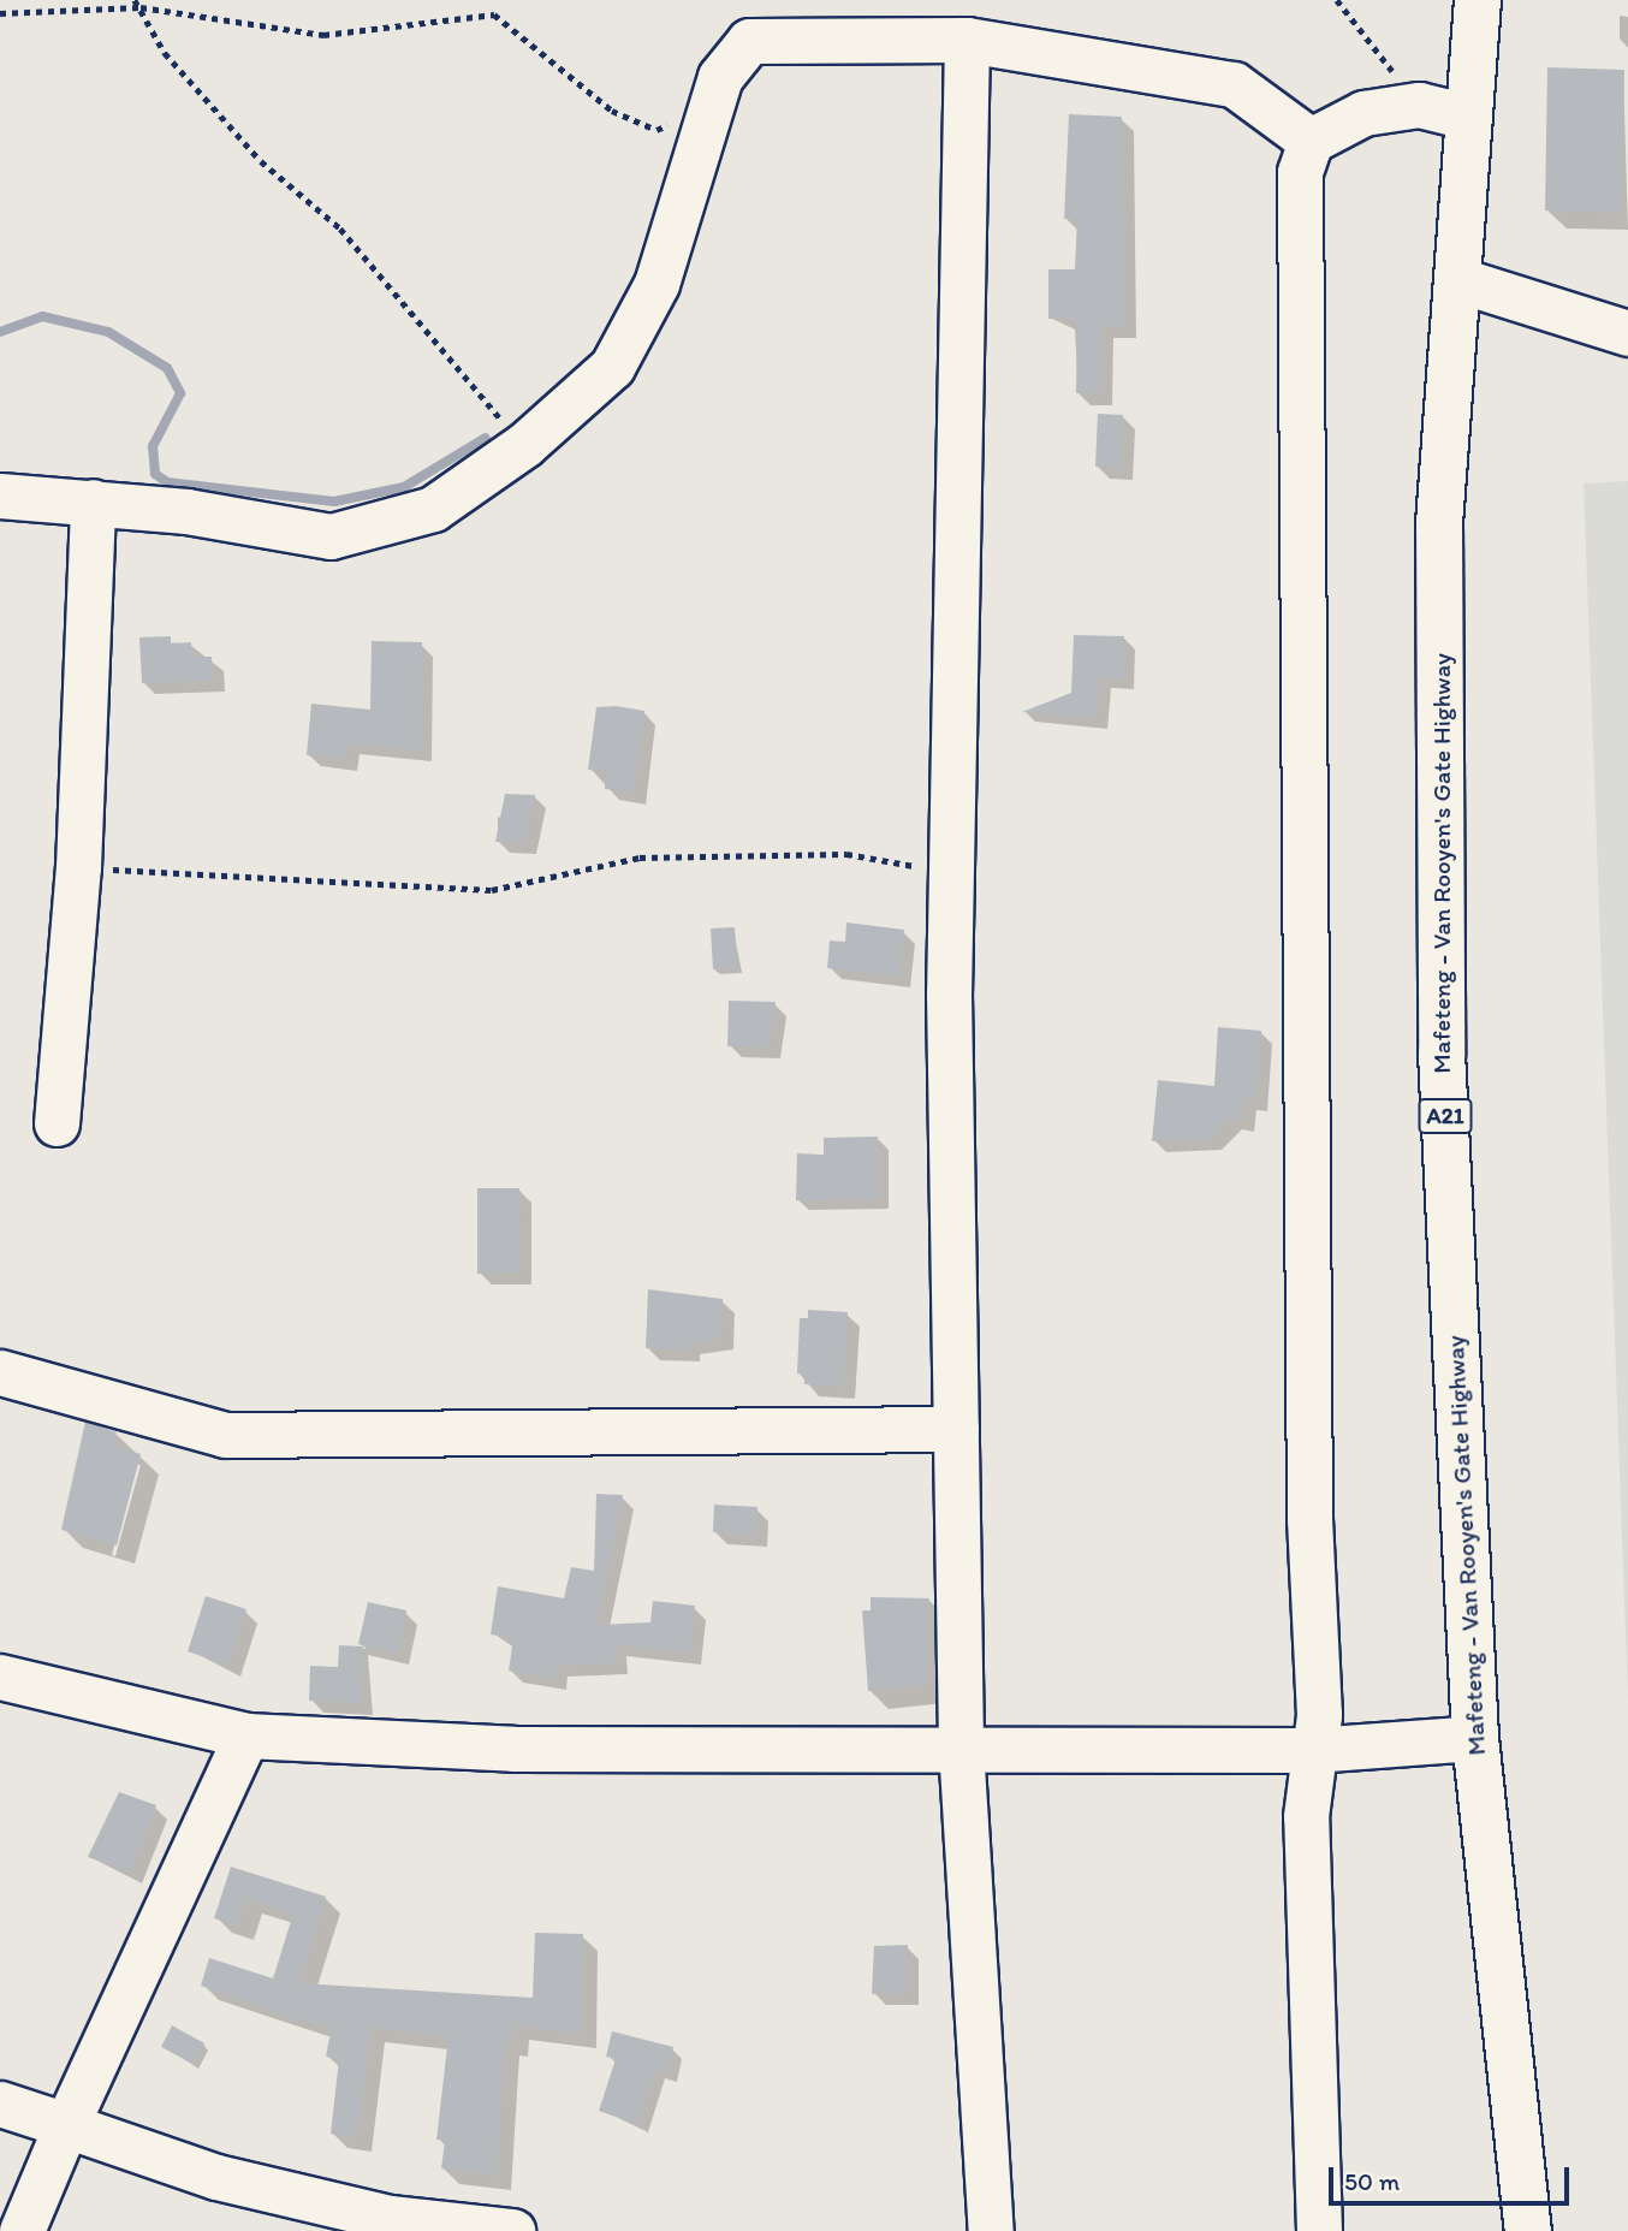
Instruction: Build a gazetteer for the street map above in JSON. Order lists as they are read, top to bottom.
{
  "streets": {
    "main road": ["Mafeteng - Van Rooyen's Gate Highway", "A21"]
  },
  "scale_bar": "50 m"
}
